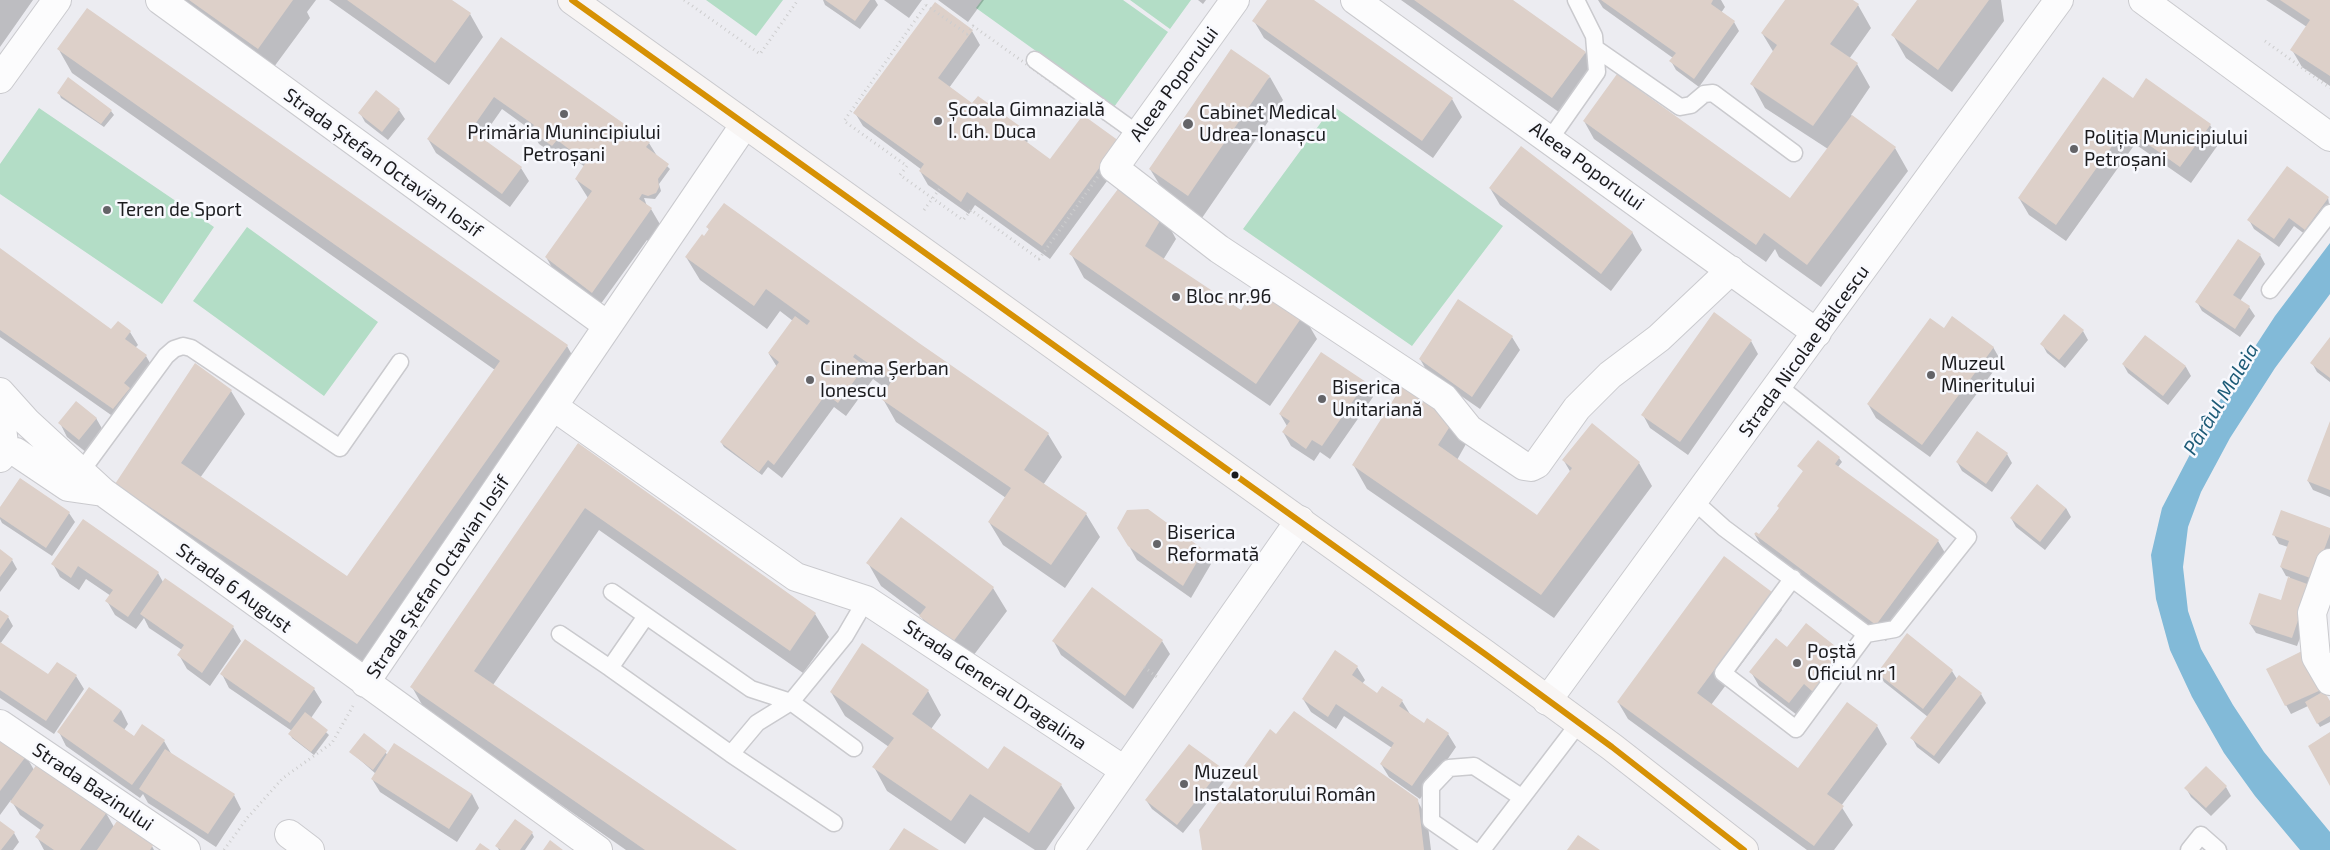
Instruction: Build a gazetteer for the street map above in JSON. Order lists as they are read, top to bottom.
{
  "streets": {
    "street": [
      "Aleea Poporului",
      "Strada Ștefan Octavian Iosif",
      "Strada Nicolae Bălcescu",
      "Strada 6 August",
      "Strada General Dragalina",
      "Strada Bazinului"
    ]
  },
  "crossings": [
    ["Aleea Poporului", "Strada Nicolae Bălcescu"],
    ["Strada Ștefan Octavian Iosif", "Strada 6 August"]
  ],
  "water": ["Pârâul Maleia"],
  "places": [
    "Primăria Munincipiului Petroșani",
    "Școala Gimnazială I. Gh. Duca",
    "Cabinet Medical Udrea-Ionașcu",
    "Poliția Municipiului Petroșani",
    "Teren de Sport",
    "Bloc nr.96",
    "Muzeul Mineritului",
    "Cinema Şerban Ionescu",
    "Biserica Unitariană",
    "Biserica Reformată",
    "Poștă Oficiul nr 1",
    "Muzeul Instalatorului Român"
  ]
}
